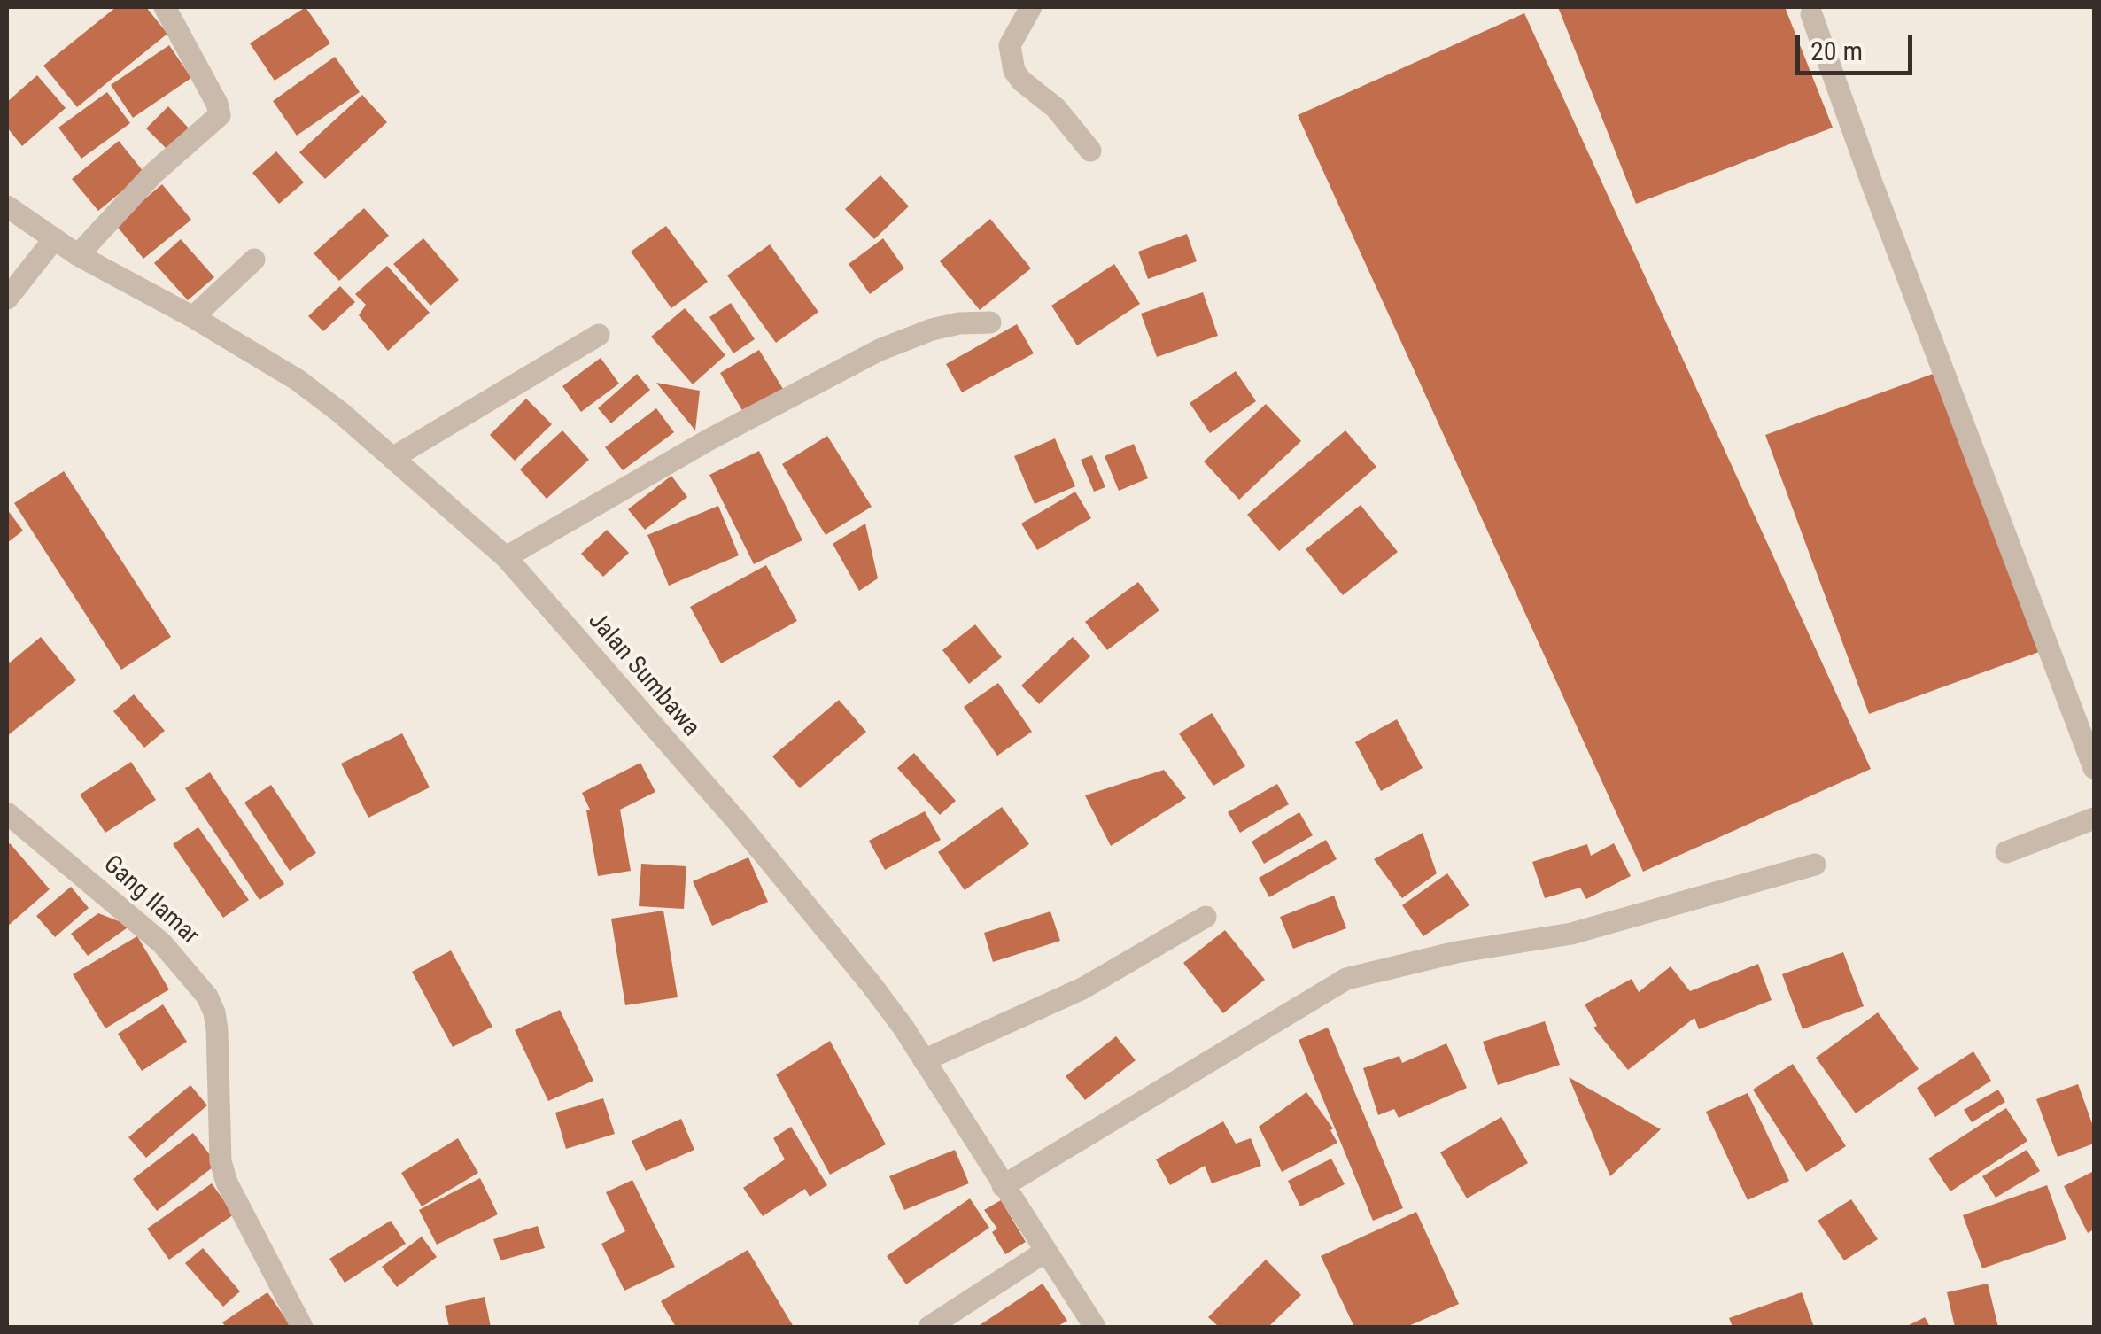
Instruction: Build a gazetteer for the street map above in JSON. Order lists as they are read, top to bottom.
{
  "streets": {
    "street": ["Jalan Sumbawa", "Gang Ilamar"]
  },
  "scale_bar": "20 m"
}
